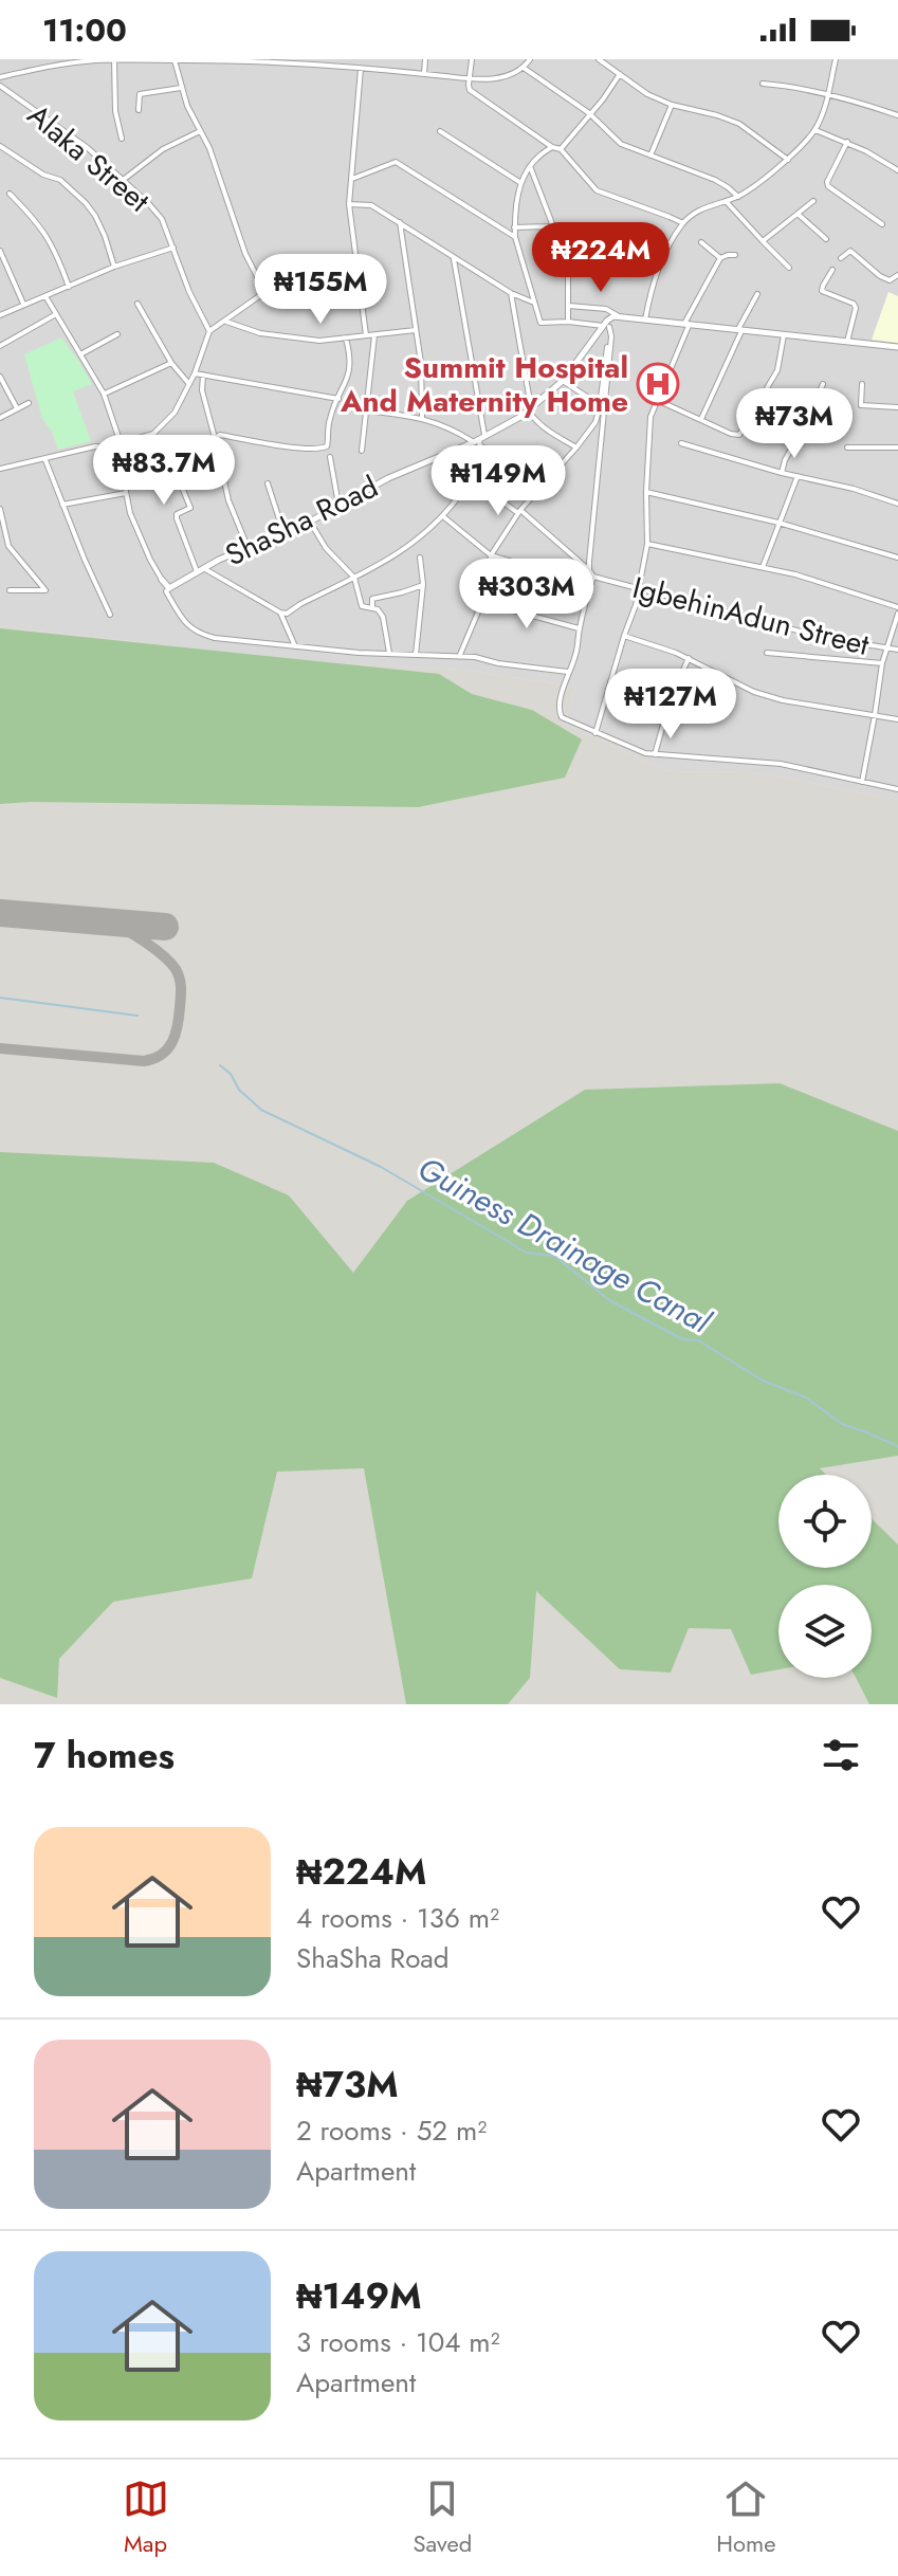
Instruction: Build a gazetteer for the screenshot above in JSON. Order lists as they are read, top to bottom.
{
  "streets": {
    "street": ["Alaka Street", "ShaSha Road", "IgbehinAdun Street"]
  },
  "water": ["Guiness Drainage Canal"],
  "places": {
    "hospital": ["Summit Hospital And Maternity Home"]
  },
  "page": {
    "status": "11:00",
    "price": [
      "₦224M",
      "₦155M",
      "₦73M",
      "₦83.7M",
      "₦149M",
      "₦303M",
      "₦127M"
    ],
    "heading": "7 homes",
    "list": [
      {
        "name": "₦224M",
        "note": "4 rooms · 136 m² · ShaSha Road"
      },
      {
        "name": "₦73M",
        "note": "2 rooms · 52 m² · Apartment"
      },
      {
        "name": "₦149M",
        "note": "3 rooms · 104 m² · Apartment"
      }
    ],
    "tabs": ["Map", "Saved", "Home"]
  }
}
